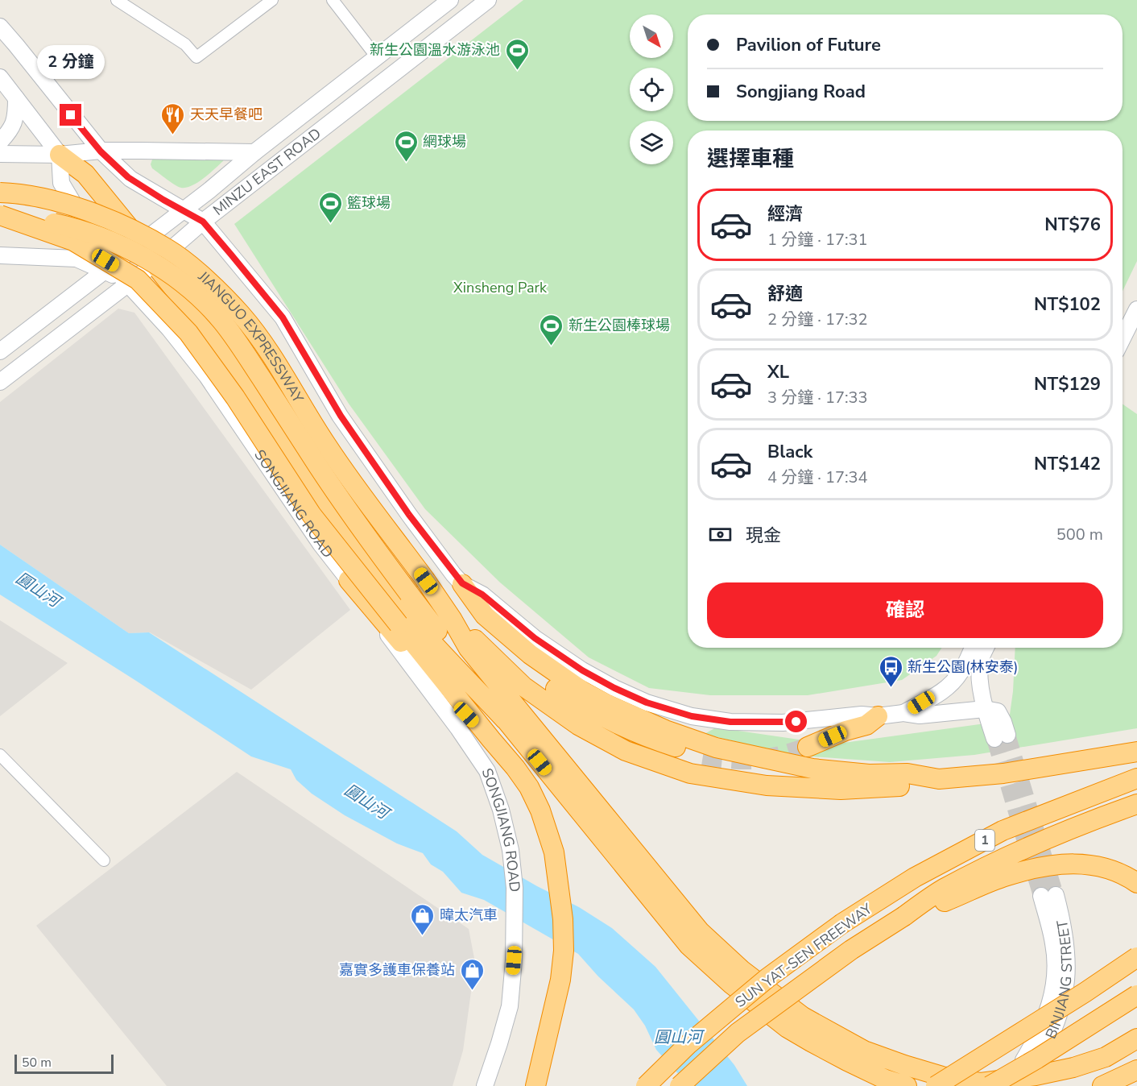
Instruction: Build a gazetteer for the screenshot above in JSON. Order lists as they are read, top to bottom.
{
  "streets": {
    "highway": ["JIANGUO EXPRESSWAY", "1", "SUN YAT-SEN FREEWAY"],
    "main road": ["MINZU EAST ROAD", "SONGJIANG ROAD", "BINJIANG STREET"]
  },
  "crossings": [
    ["MINZU EAST ROAD", "SONGJIANG ROAD"]
  ],
  "water": ["圓山河"],
  "parks": ["Xinsheng Park"],
  "places": {
    "sports": [
      "新生公園溫水游泳池",
      "網球場",
      "籃球場",
      "新生公園棒球場"
    ],
    "restaurant": ["天天早餐吧"],
    "bus stop": ["新生公園(林安泰)"],
    "shop": ["暐太汽車", "嘉實多護車保養站"]
  },
  "scale_bar": "50 m",
  "north": "bottom right",
  "page": {
    "banner": ["Pavilion of Future", "Songjiang Road"],
    "bubble": "2 分鐘",
    "heading": "選擇車種",
    "list": [
      {
        "name": "經濟",
        "note": "1 分鐘 · 17:31",
        "value": "NT$76"
      },
      {
        "name": "舒適",
        "note": "2 分鐘 · 17:32",
        "value": "NT$102"
      },
      {
        "name": "XL",
        "note": "3 分鐘 · 17:33",
        "value": "NT$129"
      },
      {
        "name": "Black",
        "note": "4 分鐘 · 17:34",
        "value": "NT$142"
      }
    ],
    "pay": ["現金", "500 m"],
    "buttons": "確認",
    "scale": "50 m"
  }
}
